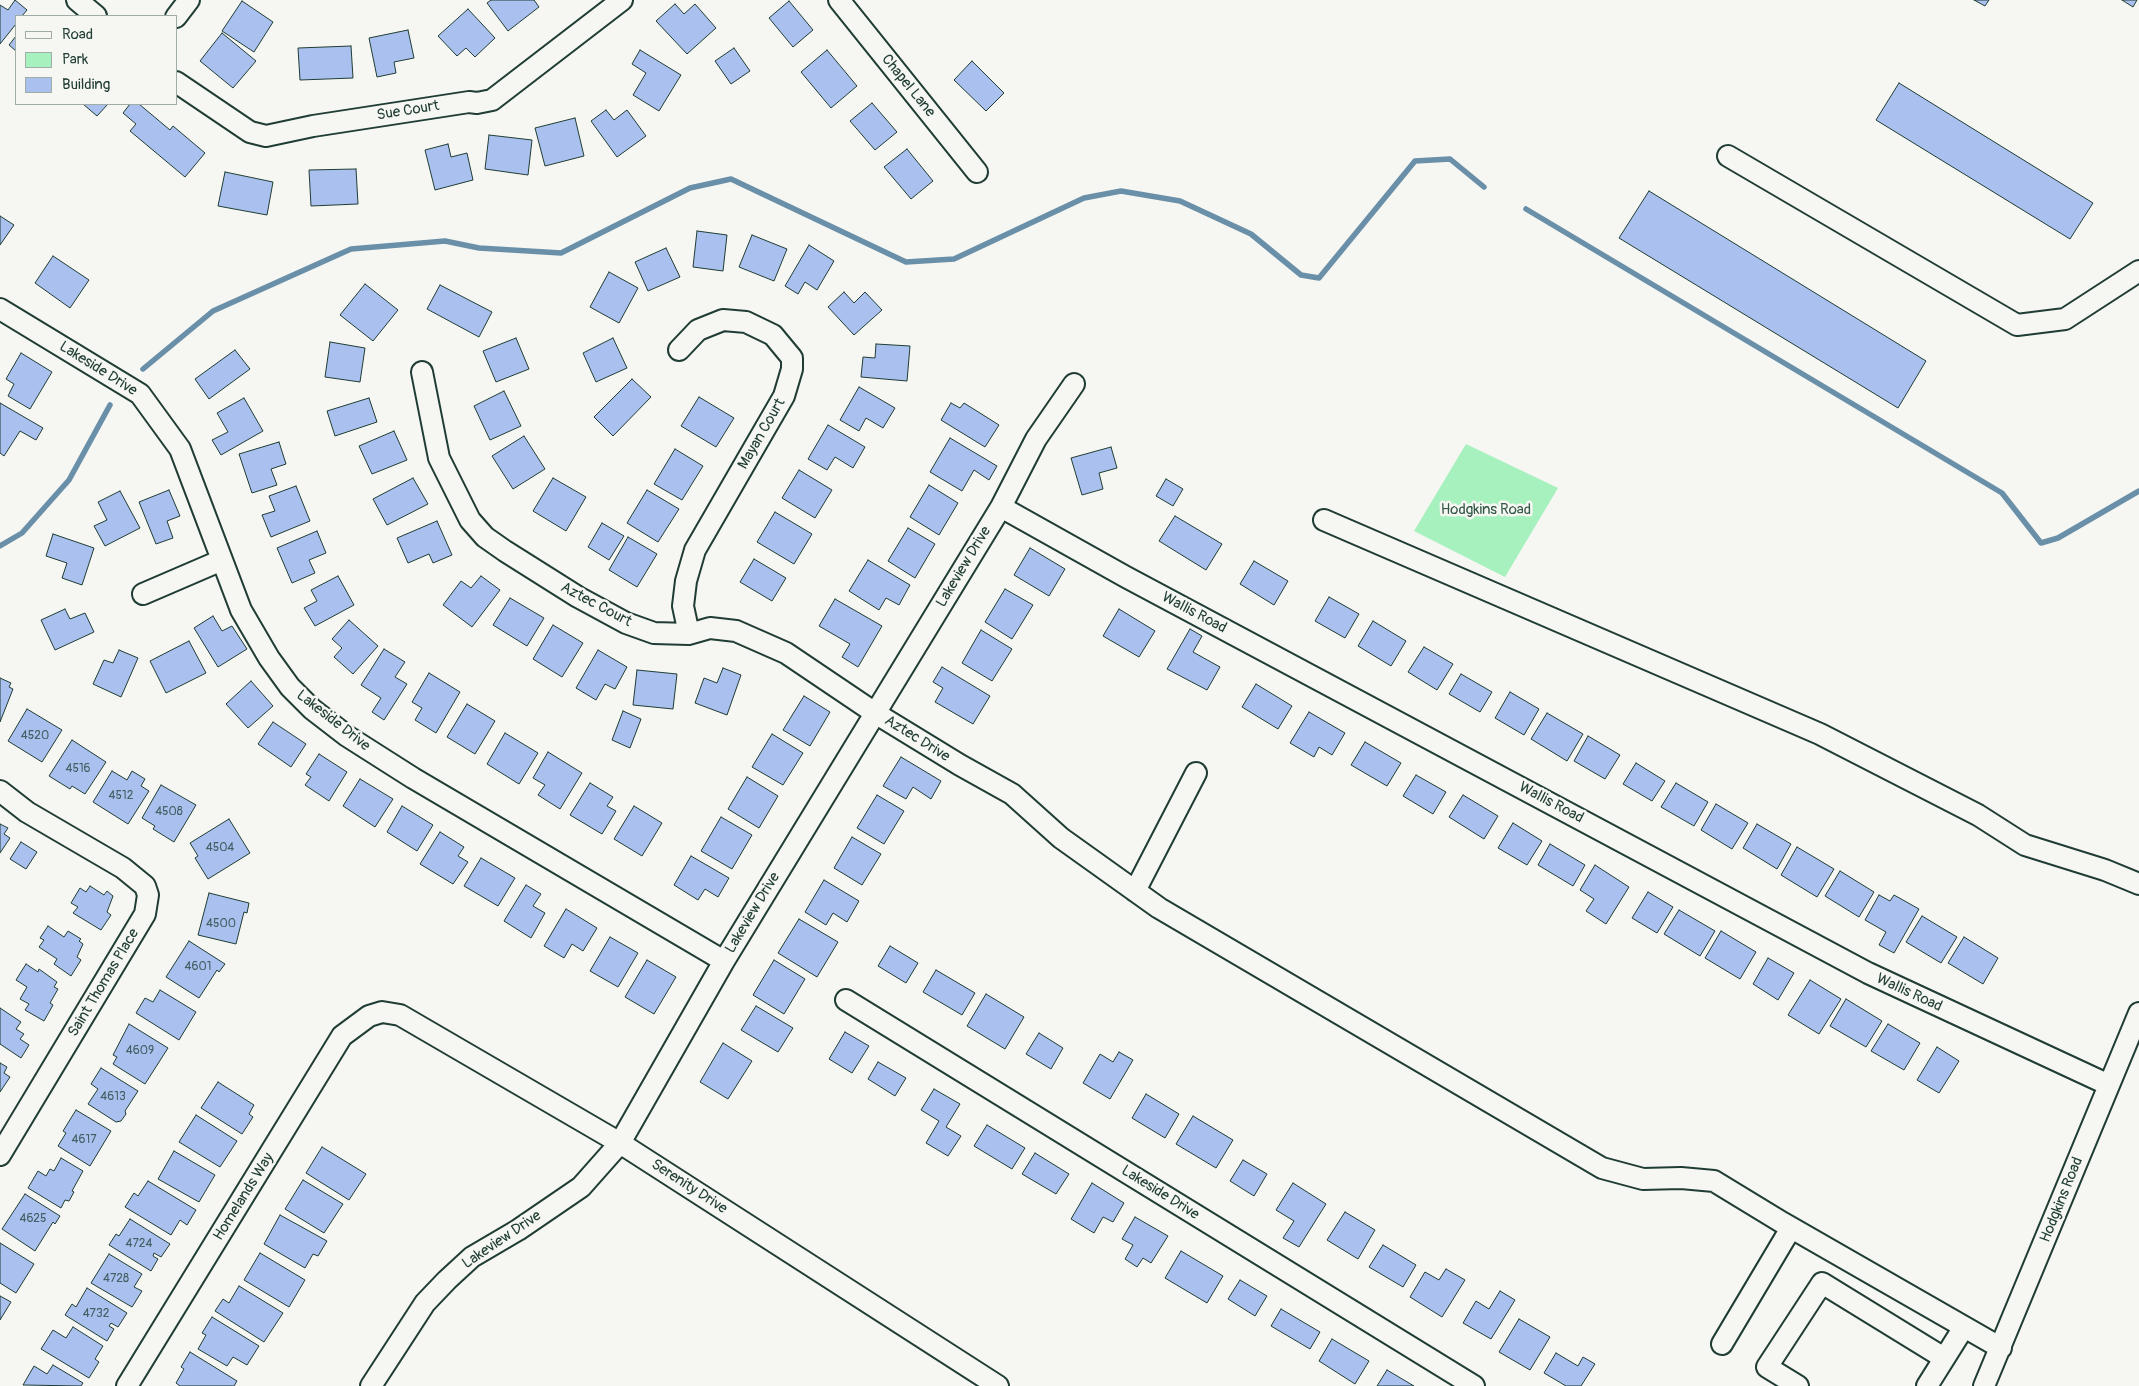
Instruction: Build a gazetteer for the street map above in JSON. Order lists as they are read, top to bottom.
{
  "streets": {
    "street": [
      "Chapel Lane",
      "Sue Court",
      "Lakeside Drive",
      "Mayan Court",
      "Lakeview Drive",
      "Aztec Court",
      "Wallis Road",
      "Aztec Drive",
      "Saint Thomas Place",
      "Serenity Drive",
      "Homelands Way",
      "Hodgkins Road"
    ]
  },
  "crossings": [
    ["Lakeside Drive", "Lakeview Drive"],
    ["Mayan Court", "Aztec Court"],
    ["Lakeview Drive", "Aztec Court"],
    ["Lakeview Drive", "Wallis Road"],
    ["Lakeview Drive", "Aztec Drive"],
    ["Lakeview Drive", "Serenity Drive"],
    ["Aztec Court", "Aztec Drive"],
    ["Wallis Road", "Hodgkins Road"],
    ["Aztec Drive", "Hodgkins Road"],
    ["Serenity Drive", "Homelands Way"]
  ],
  "parks": ["Hodgkins Road"],
  "house_numbers": [
    "4520",
    "4516",
    "4512",
    "4508",
    "4504",
    "4500",
    "4601",
    "4609",
    "4613",
    "4617",
    "4625",
    "4724",
    "4728",
    "4732"
  ],
  "legend": ["Road", "Park", "Building"]
}
